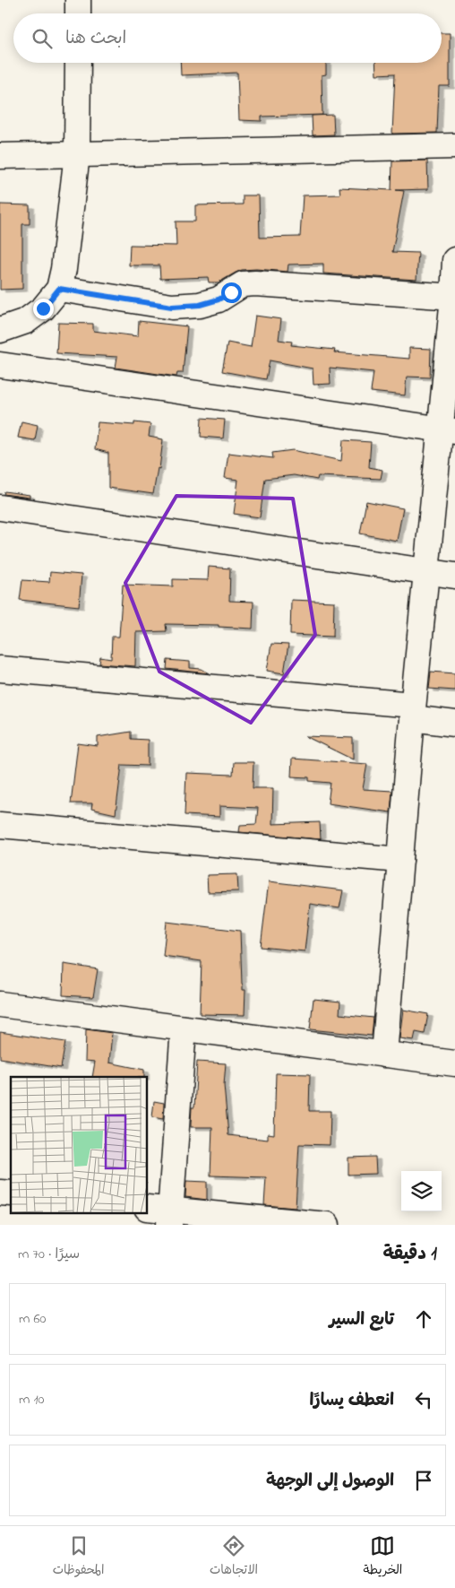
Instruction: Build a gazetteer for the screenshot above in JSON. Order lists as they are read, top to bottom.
{
  "page": {
    "search": "ابحث هنا",
    "heading": ["1 دقيقة", "سيرًا · 70 m"],
    "list": [
      ["تابع السير", "60 m"],
      ["انعطف يسارًا", "10 m"],
      "الوصول إلى الوجهة"
    ],
    "nav": ["الخريطة", "الاتجاهات", "المحفوظات"]
  }
}
